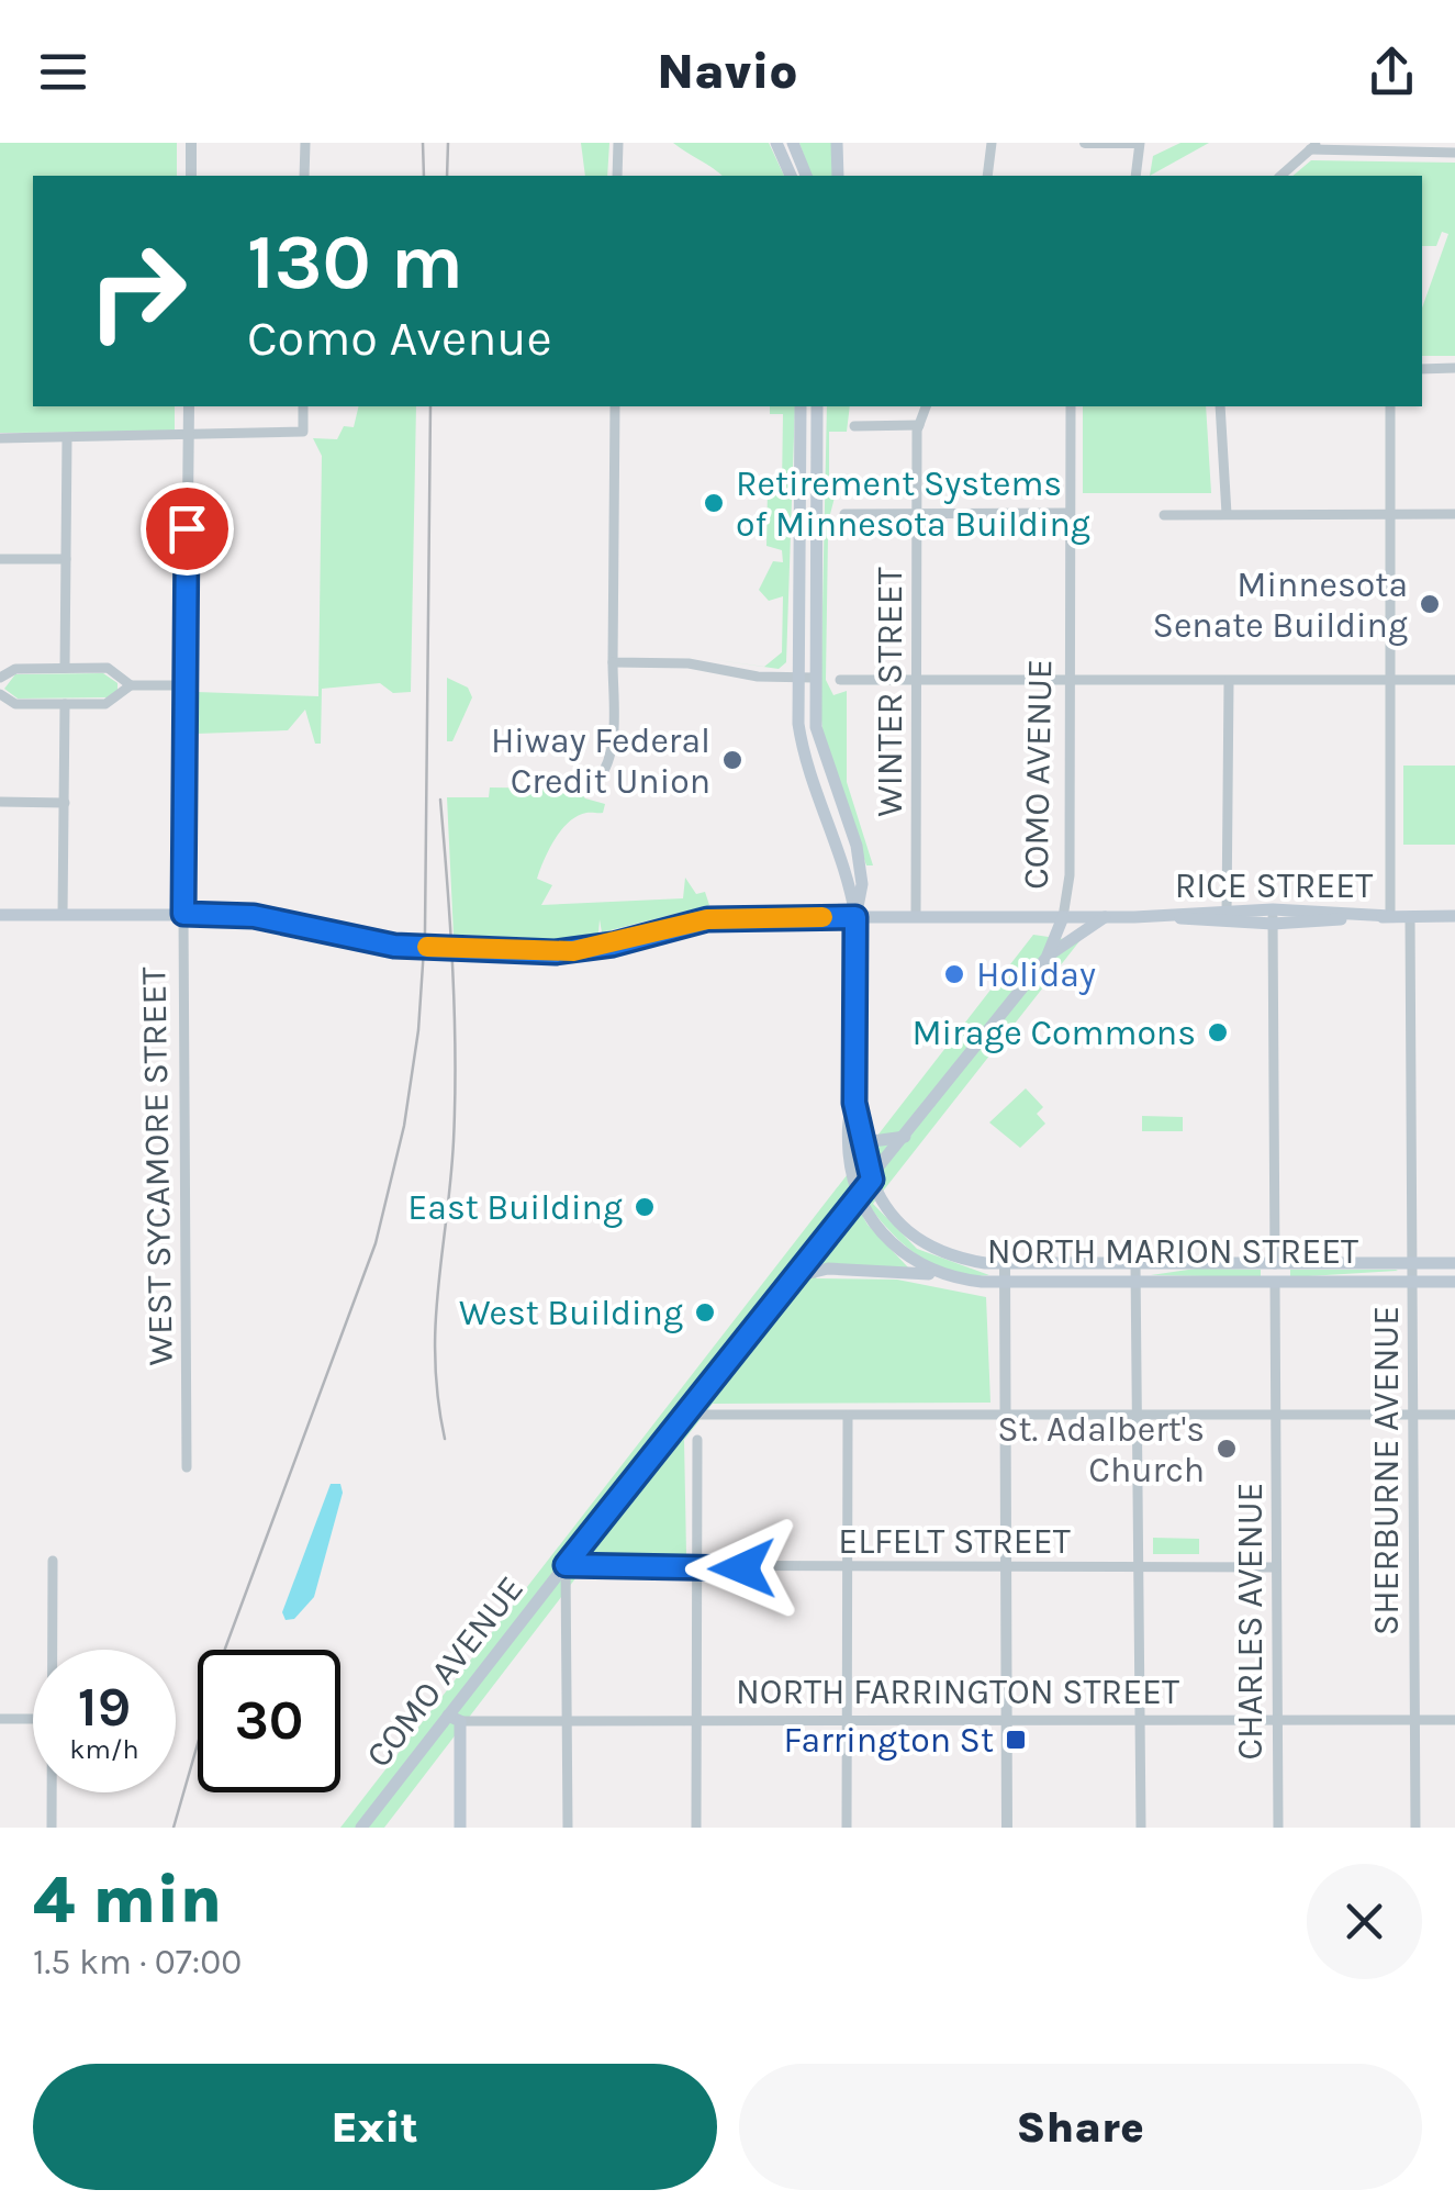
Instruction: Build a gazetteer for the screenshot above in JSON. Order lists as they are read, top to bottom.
{
  "streets": {
    "main road": ["COMO AVENUE", "RICE STREET", "NORTH MARION STREET"],
    "street": [
      "WINTER STREET",
      "WEST SYCAMORE STREET",
      "SHERBURNE AVENUE",
      "ELFELT STREET",
      "CHARLES AVENUE",
      "NORTH FARRINGTON STREET"
    ]
  },
  "crossings": [
    ["WINTER STREET", "RICE STREET"],
    ["COMO AVENUE", "RICE STREET"],
    ["COMO AVENUE", "NORTH MARION STREET"],
    ["COMO AVENUE", "ELFELT STREET"],
    ["COMO AVENUE", "NORTH FARRINGTON STREET"],
    ["RICE STREET", "WEST SYCAMORE STREET"],
    ["RICE STREET", "SHERBURNE AVENUE"],
    ["NORTH MARION STREET", "SHERBURNE AVENUE"],
    ["NORTH MARION STREET", "CHARLES AVENUE"],
    ["SHERBURNE AVENUE", "NORTH FARRINGTON STREET"],
    ["ELFELT STREET", "CHARLES AVENUE"],
    ["CHARLES AVENUE", "NORTH FARRINGTON STREET"]
  ],
  "places": {
    "other": [
      "Retirement Systems of Minnesota Building",
      "Minnesota Senate Building",
      "Hiway Federal Credit Union",
      "Holiday",
      "Mirage Commons",
      "East Building",
      "West Building",
      "St. Adalbert's Church"
    ],
    "transit": ["Farrington St"]
  },
  "page": {
    "header": "Navio",
    "turn": ["130 m", "Como Avenue"],
    "speed": "19 km/h",
    "limit": "30",
    "heading": ["4 min", "1.5 km · 07:00"],
    "buttons": ["Exit", "Share"]
  }
}
